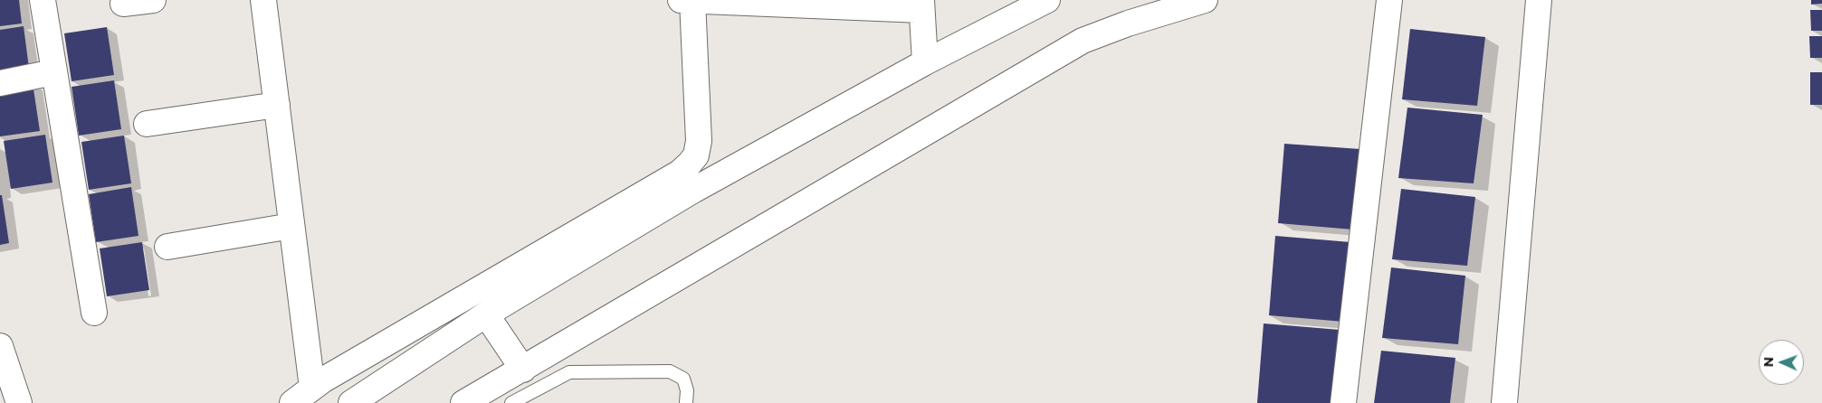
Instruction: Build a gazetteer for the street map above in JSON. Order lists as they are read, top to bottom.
{
  "north": "left"
}
